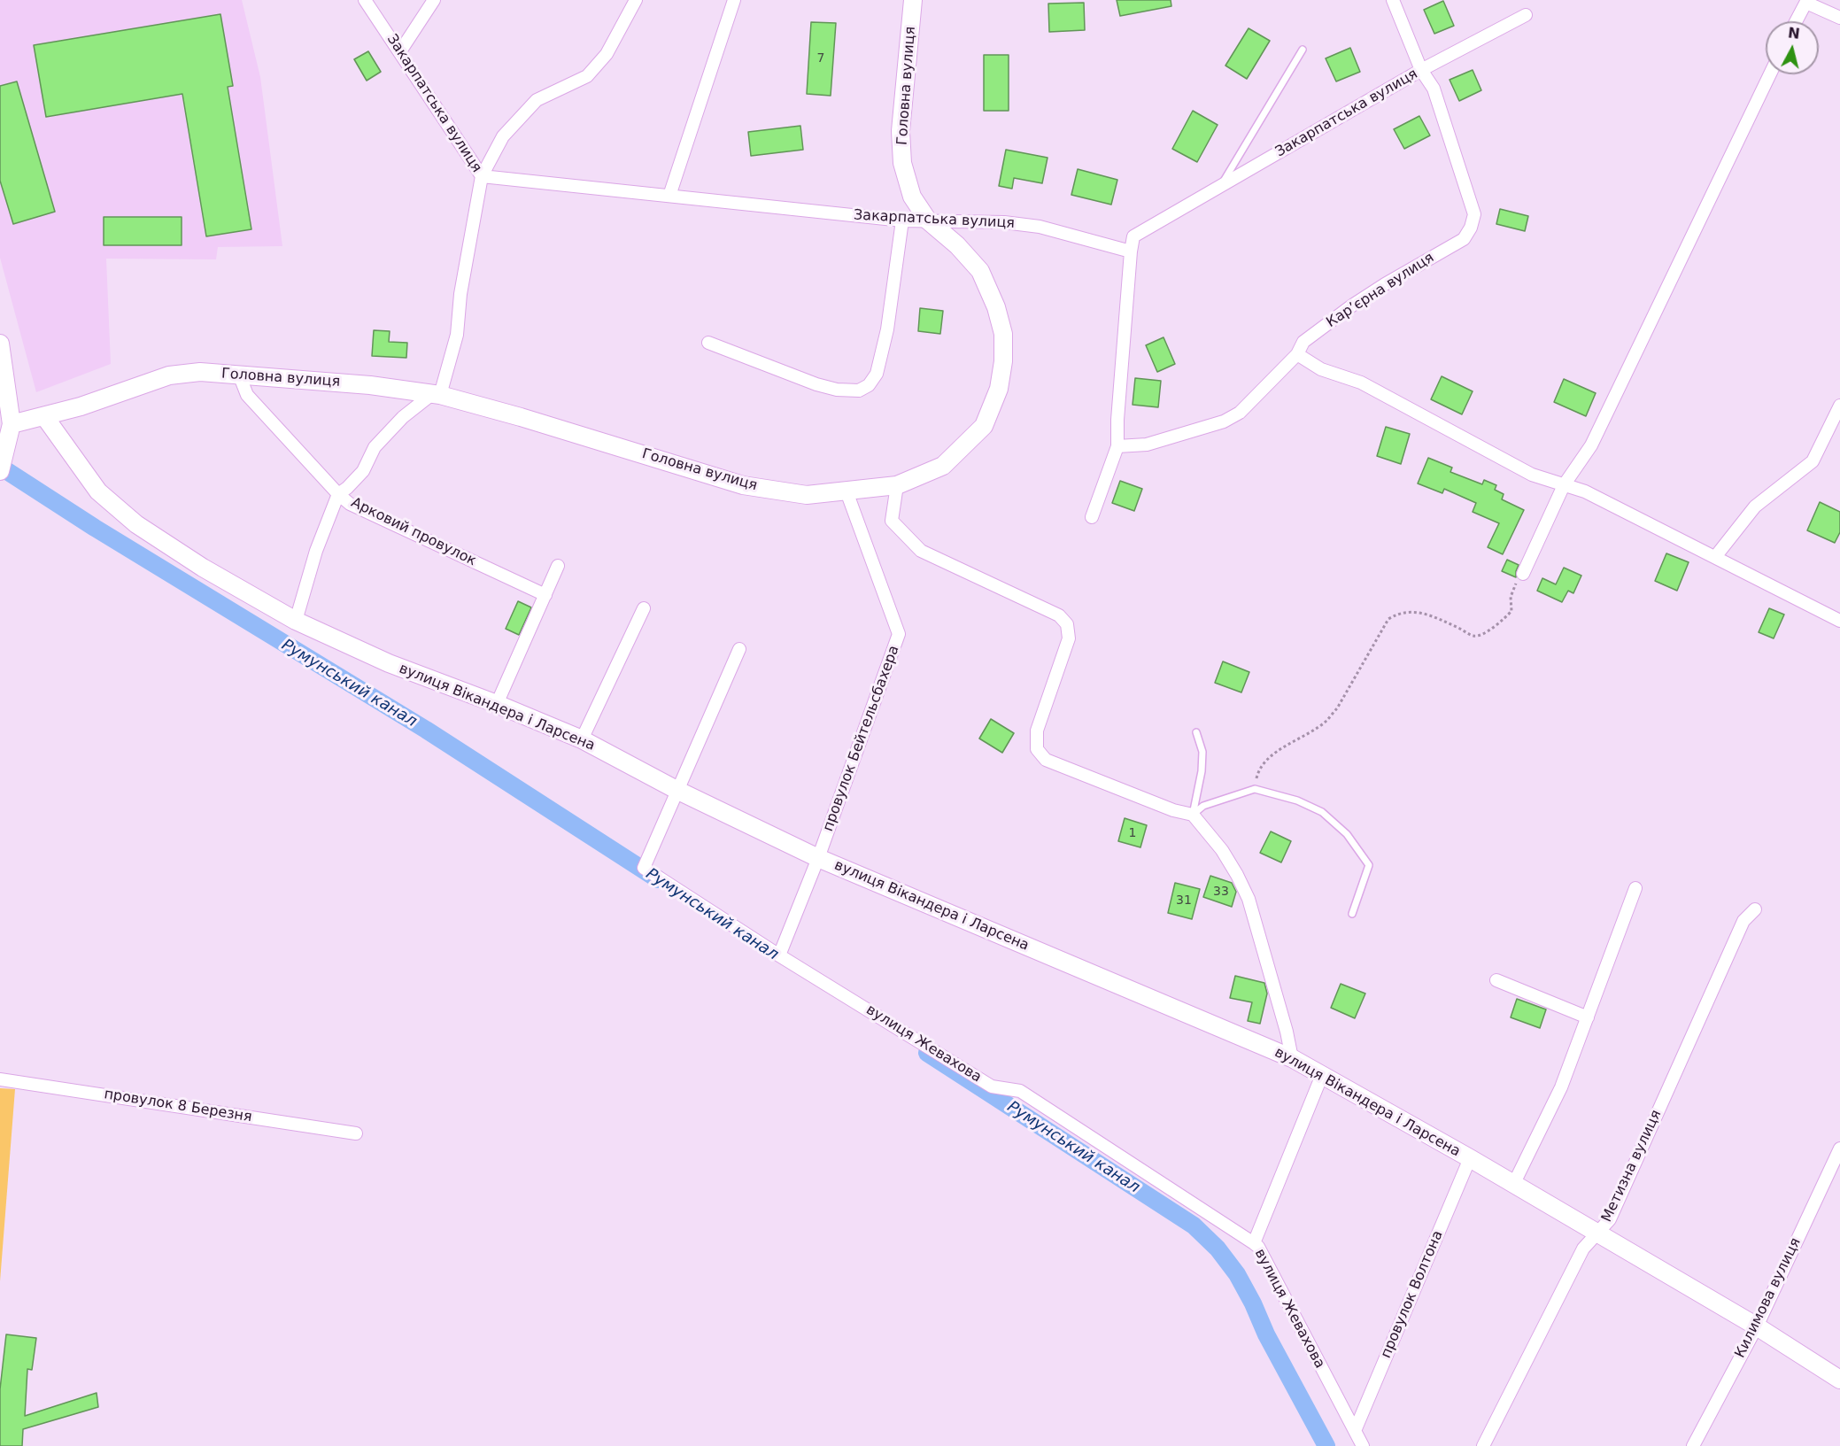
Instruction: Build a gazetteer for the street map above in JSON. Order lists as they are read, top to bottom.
{
  "streets": {
    "street": [
      "Головна вулиця",
      "Закарпатська вулиця",
      "Карʼєрна вулиця",
      "Арковий провулок",
      "вулиця Вікандера і Ларсена",
      "провулок Бейтельсбахера",
      "вулиця Жевахова",
      "провулок 8 Березня",
      "Метизна вулиця",
      "провулок Волтона",
      "Килимова вулиця"
    ]
  },
  "crossings": [
    ["Головна вулиця", "Закарпатська вулиця"],
    ["Головна вулиця", "Арковий провулок"],
    ["Головна вулиця", "вулиця Вікандера і Ларсена"],
    ["Головна вулиця", "провулок Бейтельсбахера"],
    ["Закарпатська вулиця", "Карʼєрна вулиця"],
    ["вулиця Вікандера і Ларсена", "провулок Бейтельсбахера"],
    ["вулиця Вікандера і Ларсена", "вулиця Жевахова"],
    ["вулиця Вікандера і Ларсена", "Метизна вулиця"],
    ["вулиця Вікандера і Ларсена", "провулок Волтона"],
    ["вулиця Вікандера і Ларсена", "Килимова вулиця"],
    ["провулок Бейтельсбахера", "вулиця Жевахова"],
    ["вулиця Жевахова", "провулок Волтона"]
  ],
  "water": ["Румунський канал"],
  "house_numbers": [
    "7",
    "1",
    "33",
    "31"
  ],
  "north": "top"
}
